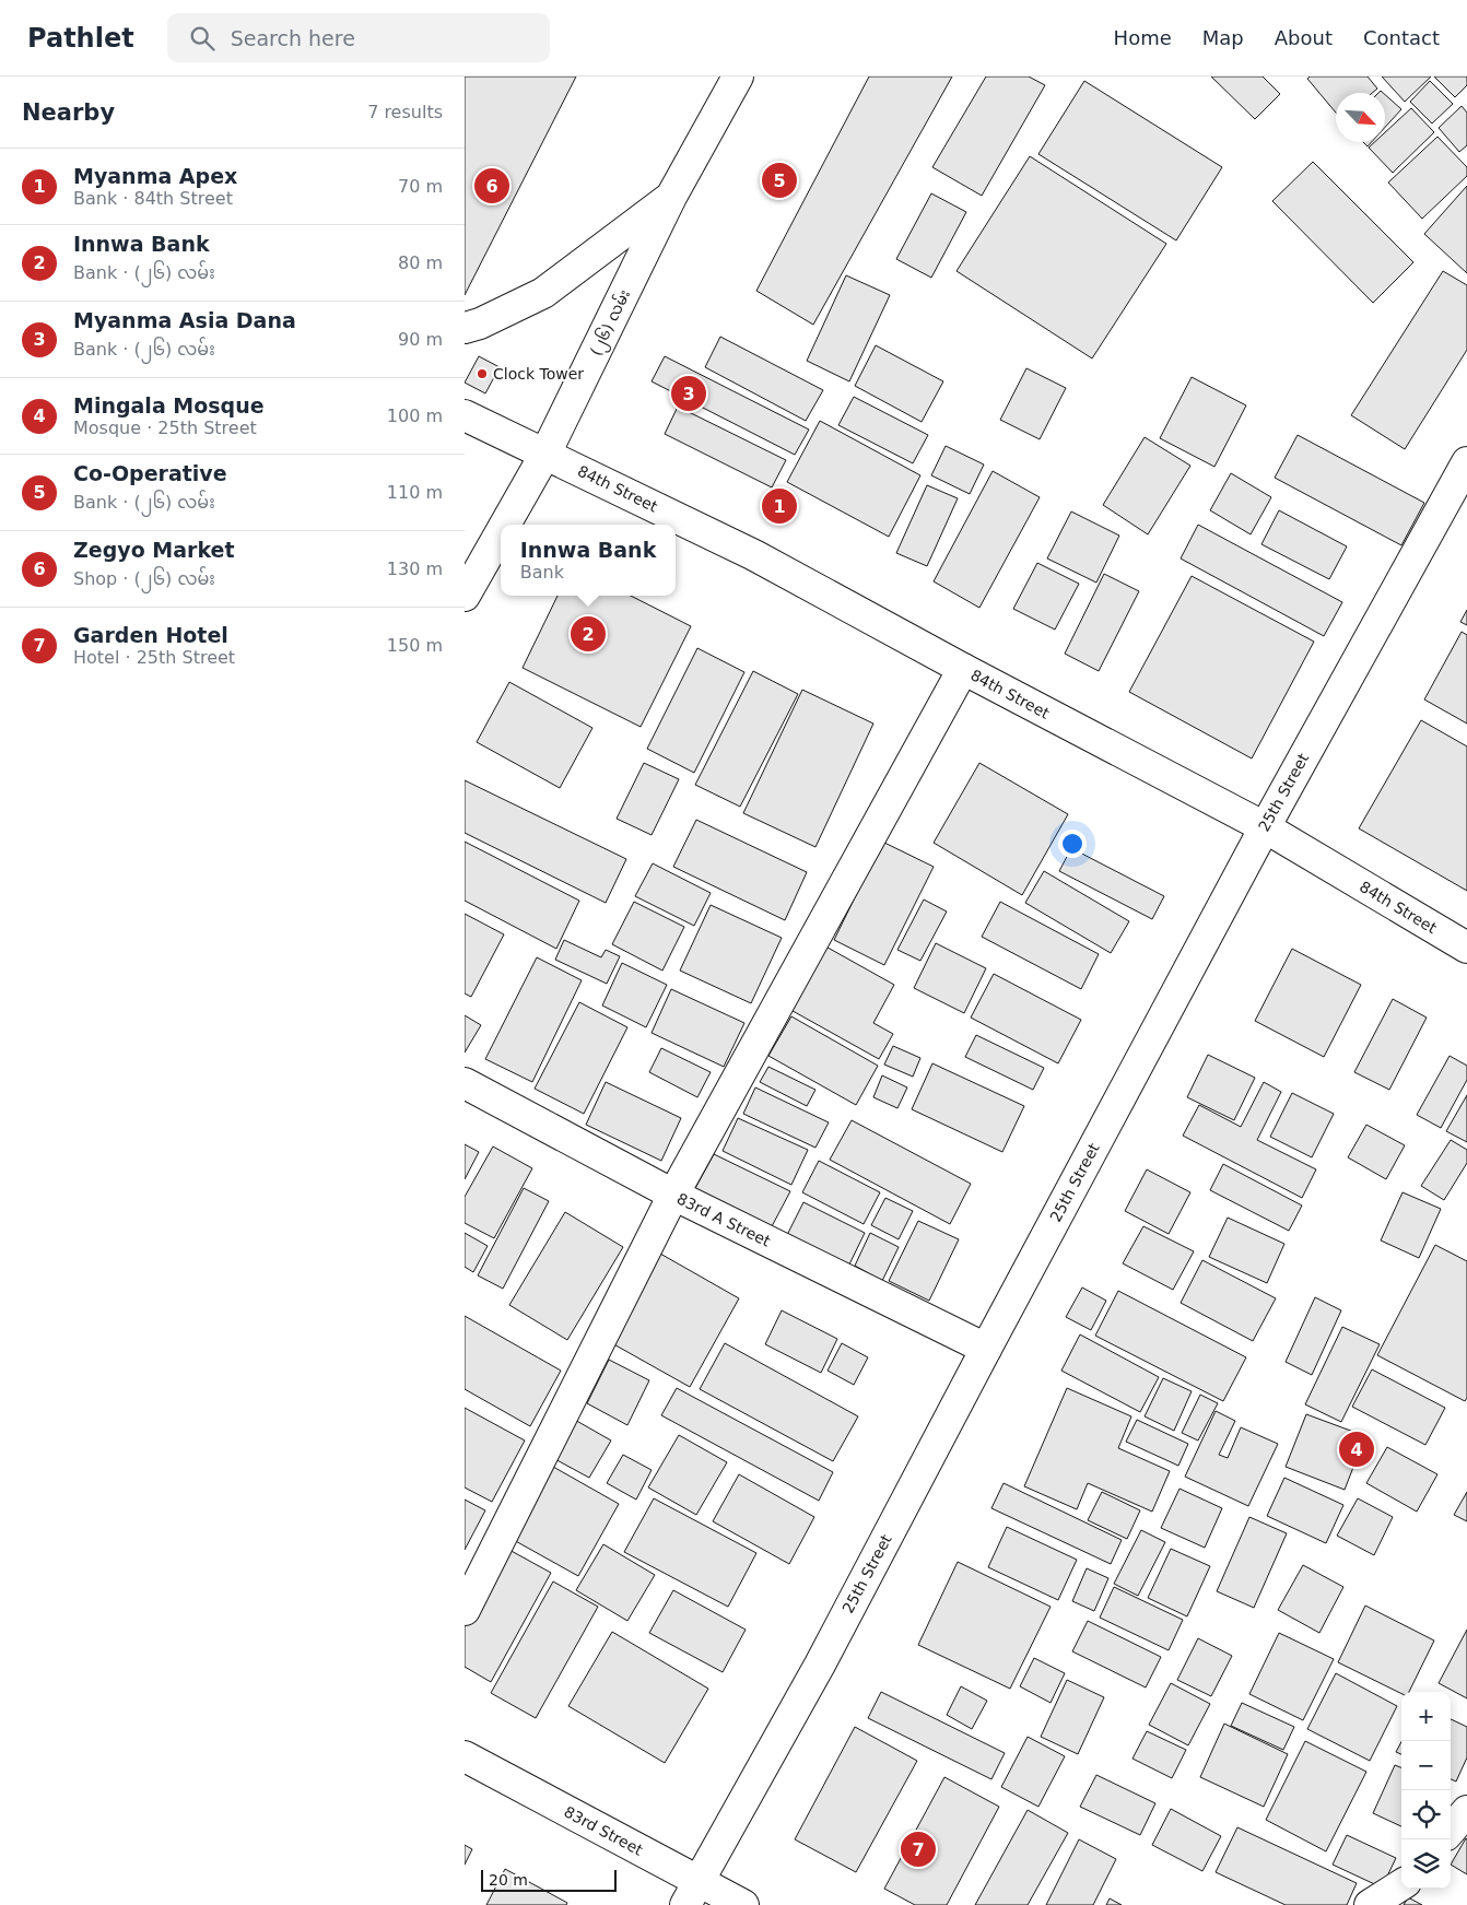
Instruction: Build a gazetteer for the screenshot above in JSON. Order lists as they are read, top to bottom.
{
  "streets": {
    "street": [
      "(၂၆) လမ်း",
      "84th Street",
      "25th Street",
      "83rd A Street",
      "83rd Street"
    ]
  },
  "crossings": [
    ["(၂၆) လမ်း", "84th Street"],
    ["84th Street", "25th Street"],
    ["25th Street", "83rd A Street"],
    ["25th Street", "83rd Street"]
  ],
  "places": ["Clock Tower"],
  "scale_bar": "20 m",
  "north": "bottom right",
  "page": {
    "header": "Pathlet",
    "search": "Search here",
    "nav": [
      "Home",
      "Map",
      "About",
      "Contact"
    ],
    "heading": ["Nearby", "7 results"],
    "list": [
      {
        "mark": "1",
        "name": "Myanma Apex",
        "note": "Bank · 84th Street",
        "value": "70 m"
      },
      {
        "mark": "2",
        "name": "Innwa Bank",
        "note": "Bank · (၂၆) လမ်း",
        "value": "80 m"
      },
      {
        "mark": "3",
        "name": "Myanma Asia Dana",
        "note": "Bank · (၂၆) လမ်း",
        "value": "90 m"
      },
      {
        "mark": "4",
        "name": "Mingala Mosque",
        "note": "Mosque · 25th Street",
        "value": "100 m"
      },
      {
        "mark": "5",
        "name": "Co-Operative",
        "note": "Bank · (၂၆) လမ်း",
        "value": "110 m"
      },
      {
        "mark": "6",
        "name": "Zegyo Market",
        "note": "Shop · (၂၆) လမ်း",
        "value": "130 m"
      },
      {
        "mark": "7",
        "name": "Garden Hotel",
        "note": "Hotel · 25th Street",
        "value": "150 m"
      }
    ],
    "pins": [
      "5",
      "6",
      "3",
      "1",
      "2",
      "4",
      "7"
    ],
    "popup": ["Innwa Bank", "Bank"],
    "map_buttons": ["+", "−"],
    "scale": "20 m"
  }
}
